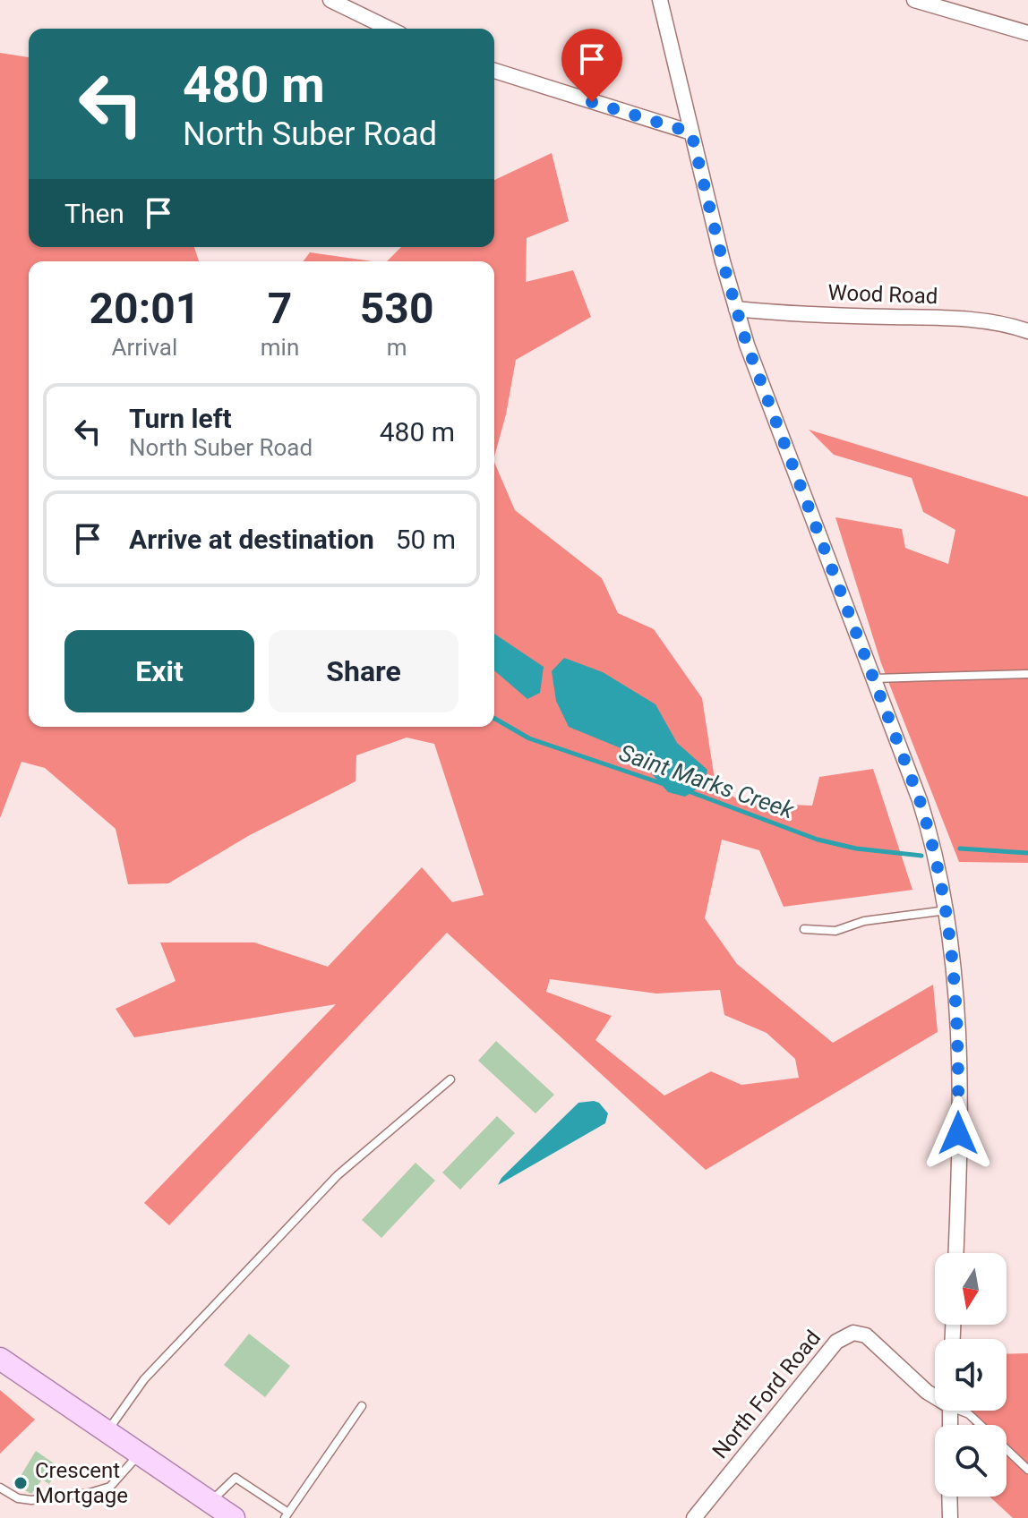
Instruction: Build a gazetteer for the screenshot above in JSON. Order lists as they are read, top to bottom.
{
  "streets": {
    "street": ["Wood Road", "North Ford Road"]
  },
  "water": ["Saint Marks Creek"],
  "places": ["Crescent Mortgage"],
  "north": "bottom",
  "page": {
    "turn": ["480 m", "North Suber Road"],
    "then": "Then",
    "eta": [
      "20:01",
      "Arrival",
      "7",
      "min",
      "530",
      "m"
    ],
    "list": [
      {
        "name": "Turn left",
        "note": "North Suber Road",
        "value": "480 m"
      },
      {
        "name": "Arrive at destination",
        "value": "50 m"
      }
    ],
    "buttons": ["Exit", "Share"]
  }
}
